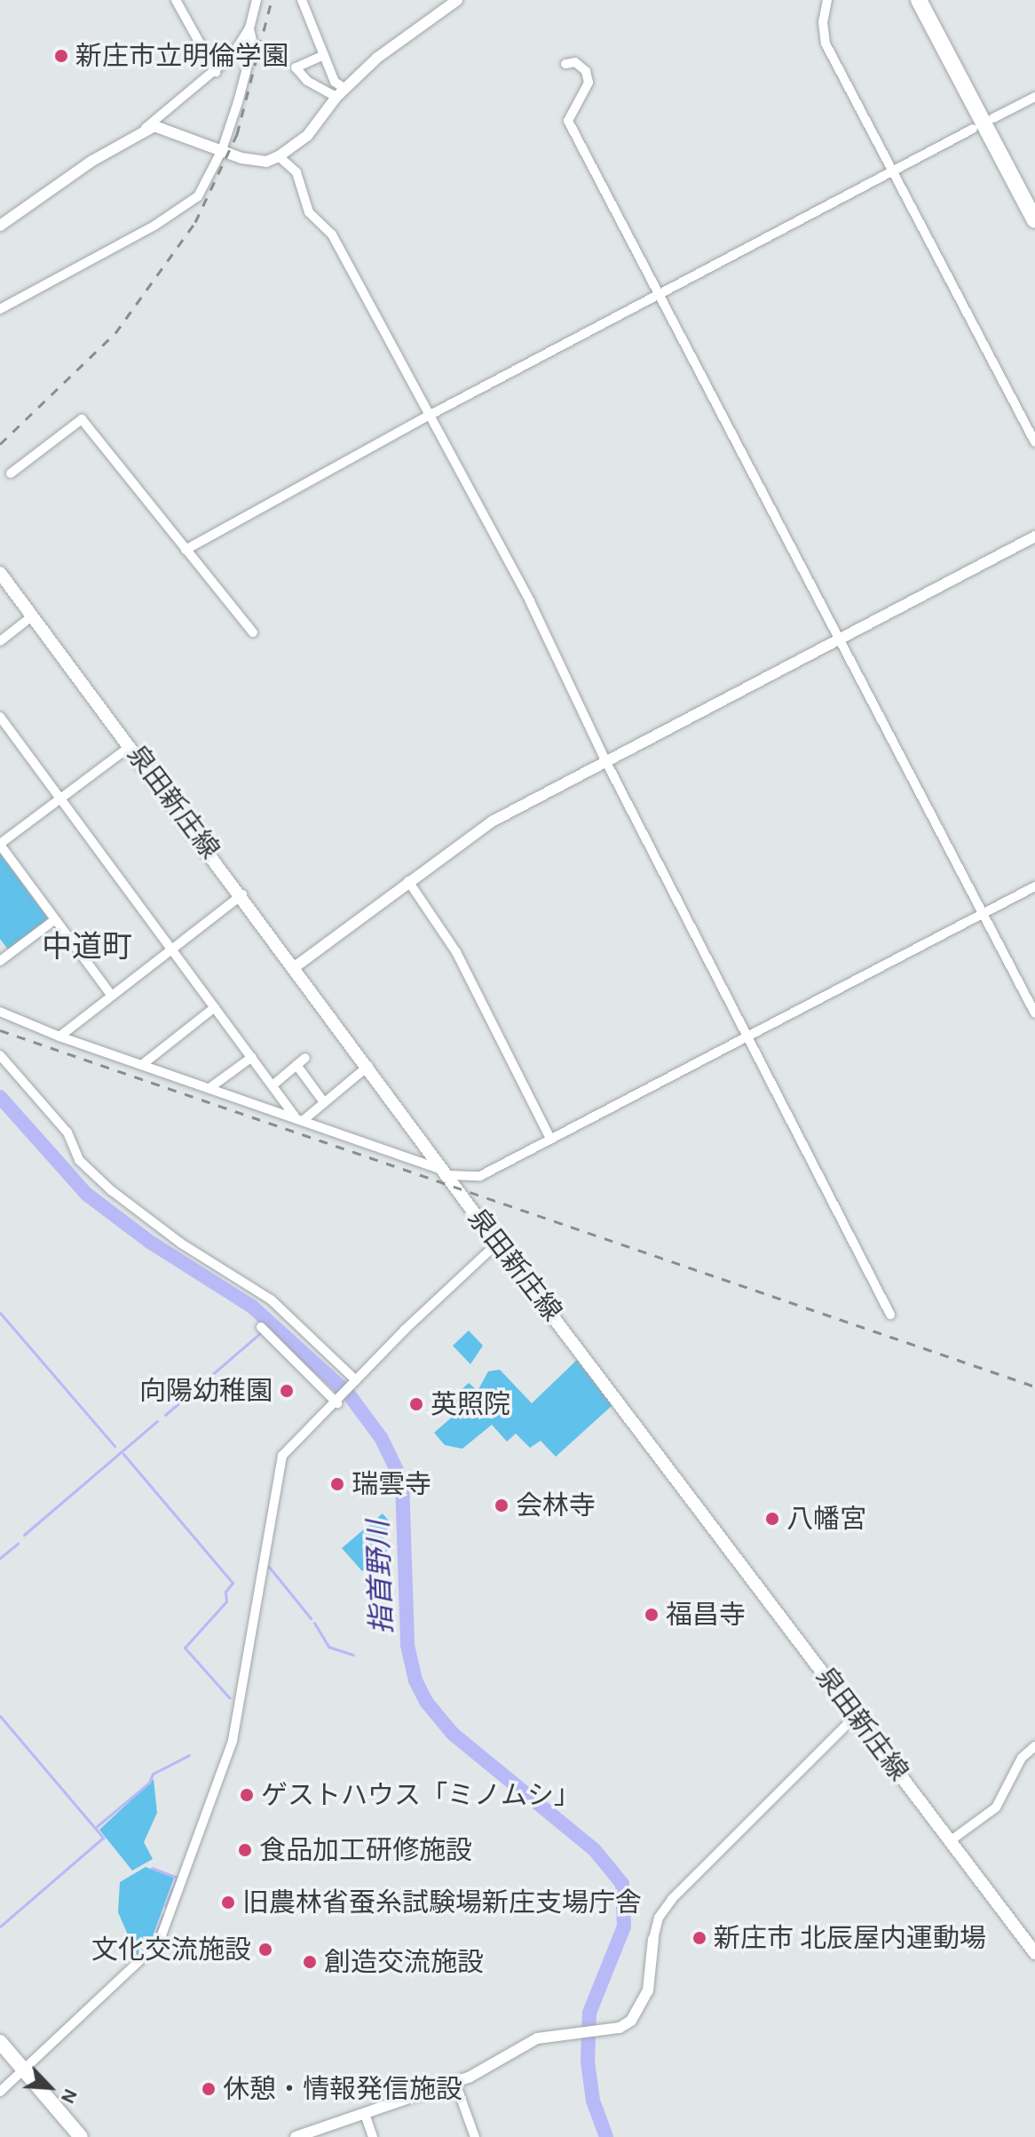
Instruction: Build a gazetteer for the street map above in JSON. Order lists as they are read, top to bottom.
{
  "streets": {
    "main road": ["泉田新庄線"]
  },
  "districts": ["中道町"],
  "water": ["指首野川"],
  "places": [
    "新庄市立明倫学園",
    "向陽幼稚園",
    "英照院",
    "瑞雲寺",
    "会林寺",
    "八幡宮",
    "福昌寺",
    "ゲストハウス「ミノムシ」",
    "食品加工研修施設",
    "旧農林省蚕糸試験場新庄支場庁舎",
    "新庄市 北辰屋内運動場",
    "文化交流施設",
    "創造交流施設",
    "休憩・情報発信施設"
  ],
  "north": "bottom right"
}
